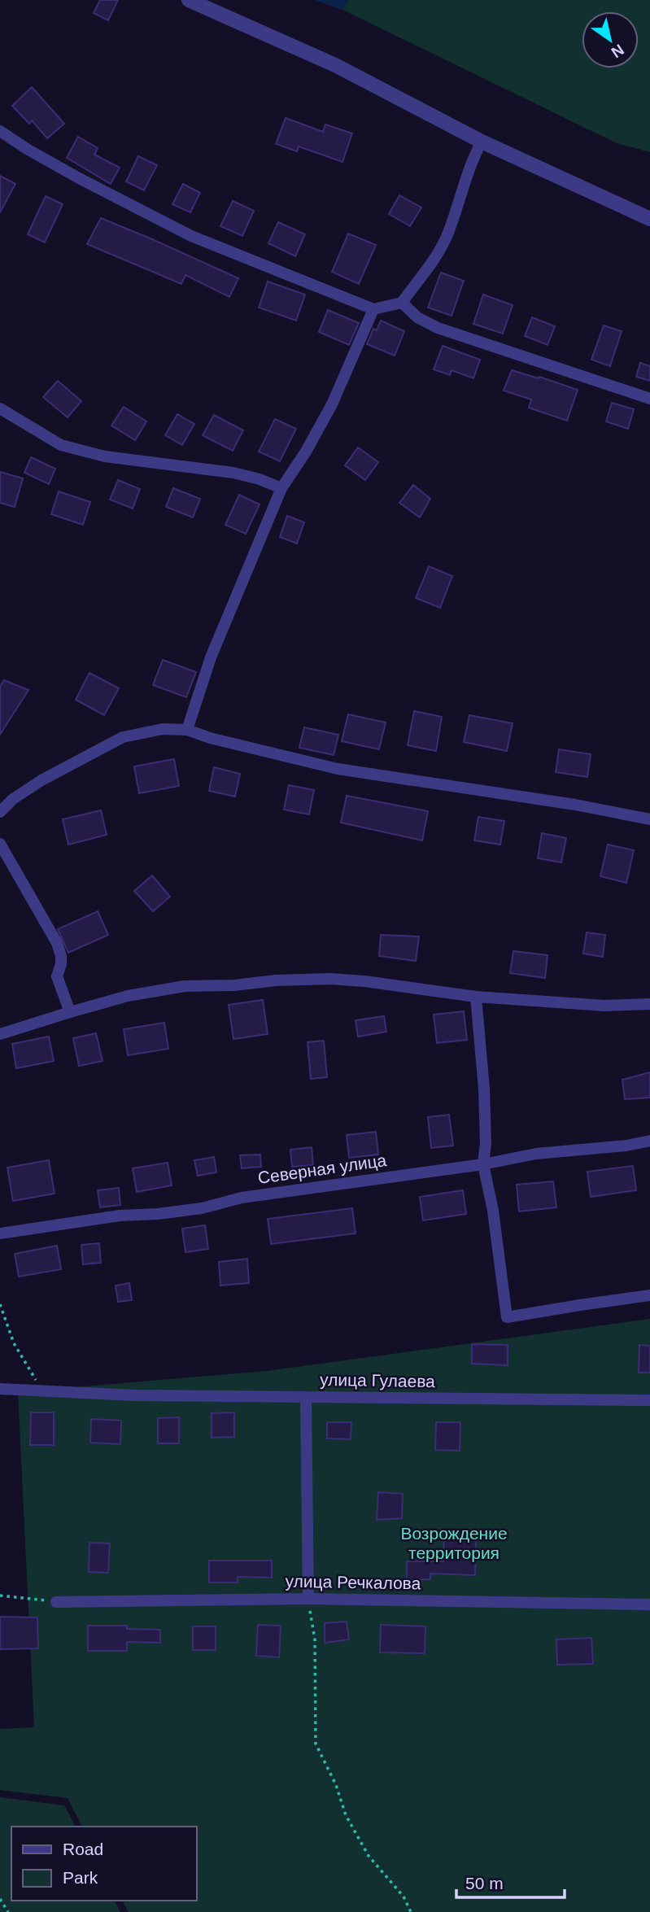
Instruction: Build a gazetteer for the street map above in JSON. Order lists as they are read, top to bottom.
{
  "streets": {
    "street": ["Северная улица", "улица Гулаева", "улица Речкалова"]
  },
  "crossings": [
    ["улица Гулаева", "улица Речкалова"]
  ],
  "parks": ["Возрождение территория"],
  "legend": ["Road", "Park"],
  "scale_bar": "50 m",
  "north": "bottom right"
}
